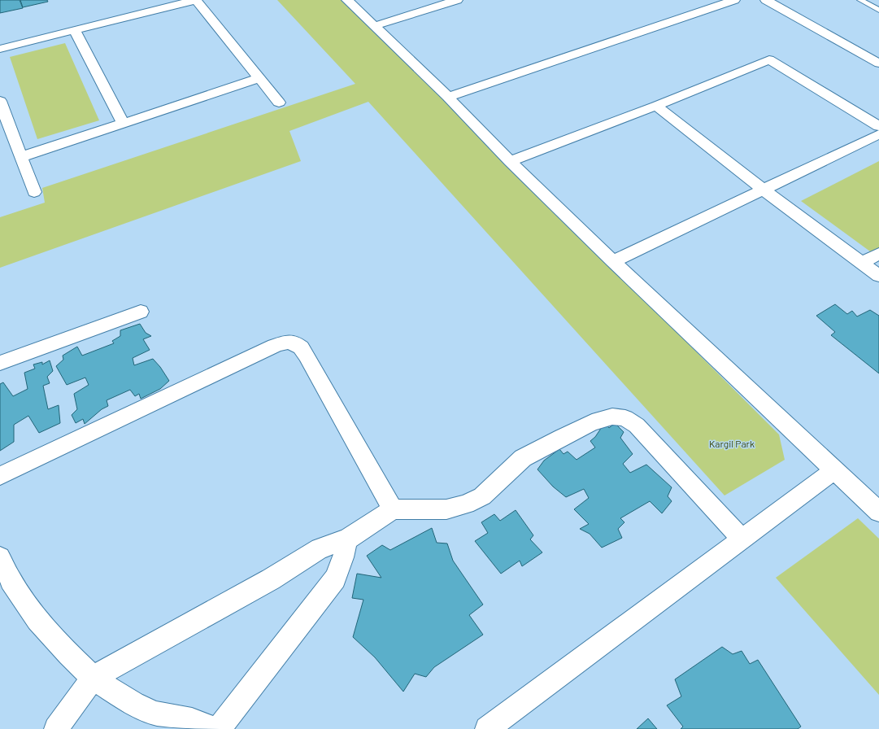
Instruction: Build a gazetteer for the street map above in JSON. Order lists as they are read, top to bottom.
{
  "parks": ["Kargil Park"]
}
